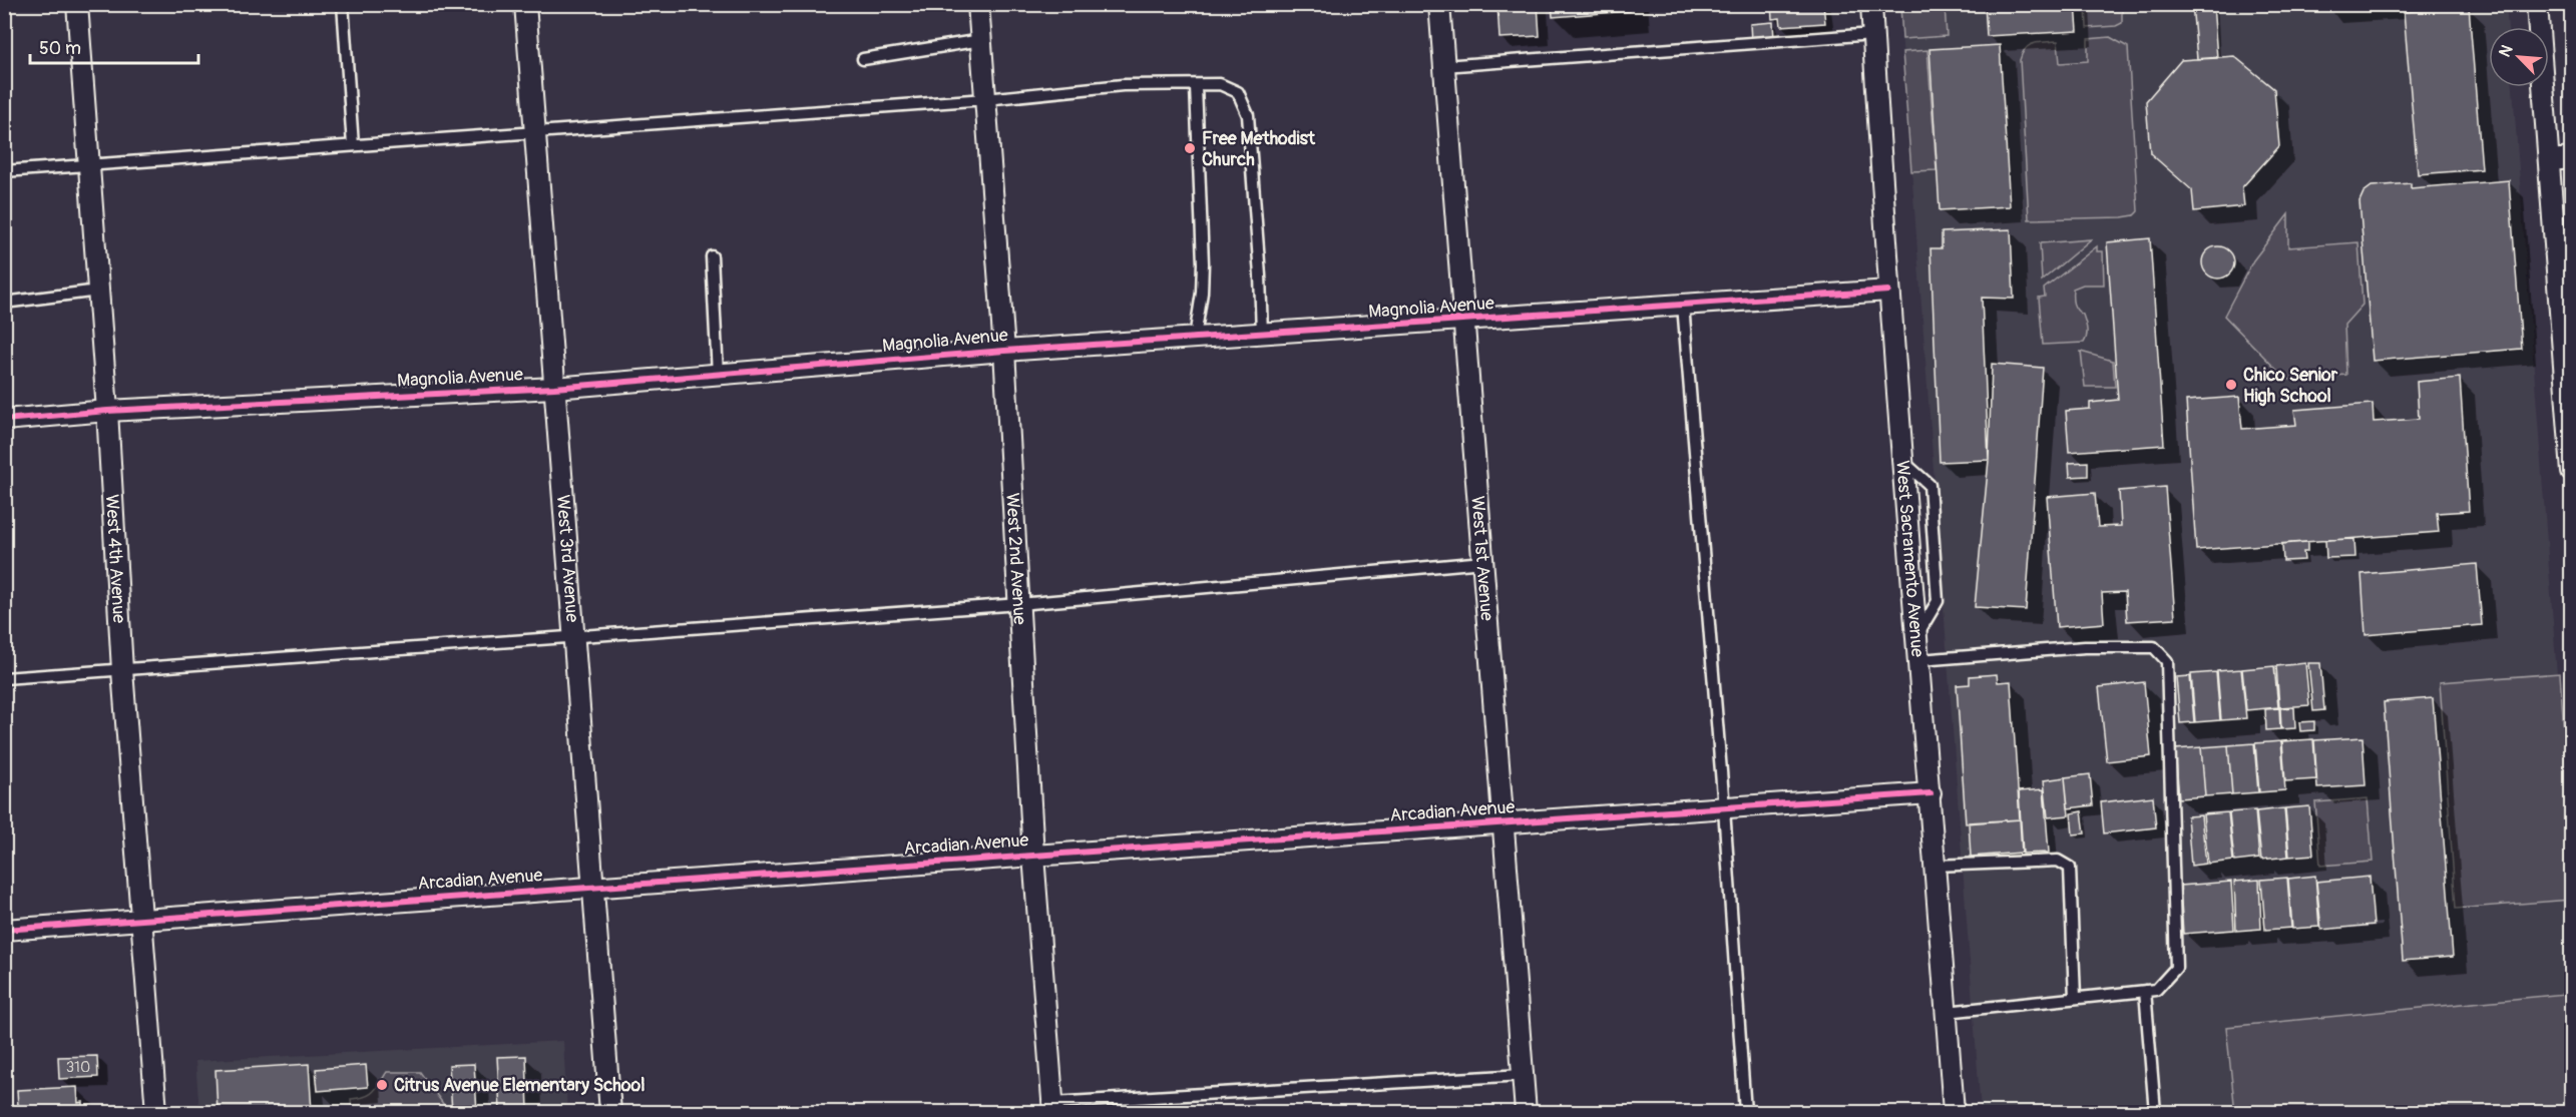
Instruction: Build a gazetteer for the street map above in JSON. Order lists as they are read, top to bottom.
{
  "streets": {
    "street": [
      "Magnolia Avenue",
      "West 3rd Avenue",
      "West 2nd Avenue",
      "West 1st Avenue",
      "West 4th Avenue",
      "West Sacramento Avenue",
      "Arcadian Avenue"
    ]
  },
  "crossings": [
    ["Magnolia Avenue", "West 3rd Avenue"],
    ["Magnolia Avenue", "West 2nd Avenue"],
    ["Magnolia Avenue", "West 1st Avenue"],
    ["Magnolia Avenue", "West 4th Avenue"],
    ["Magnolia Avenue", "West Sacramento Avenue"],
    ["West 3rd Avenue", "Arcadian Avenue"],
    ["West 2nd Avenue", "Arcadian Avenue"],
    ["West 1st Avenue", "Arcadian Avenue"],
    ["West 4th Avenue", "Arcadian Avenue"],
    ["West Sacramento Avenue", "Arcadian Avenue"]
  ],
  "places": ["Free Methodist Church", "Chico Senior High School", "Citrus Avenue Elementary School"],
  "house_numbers": ["310"],
  "scale_bar": "50 m",
  "north": "top left"
}
